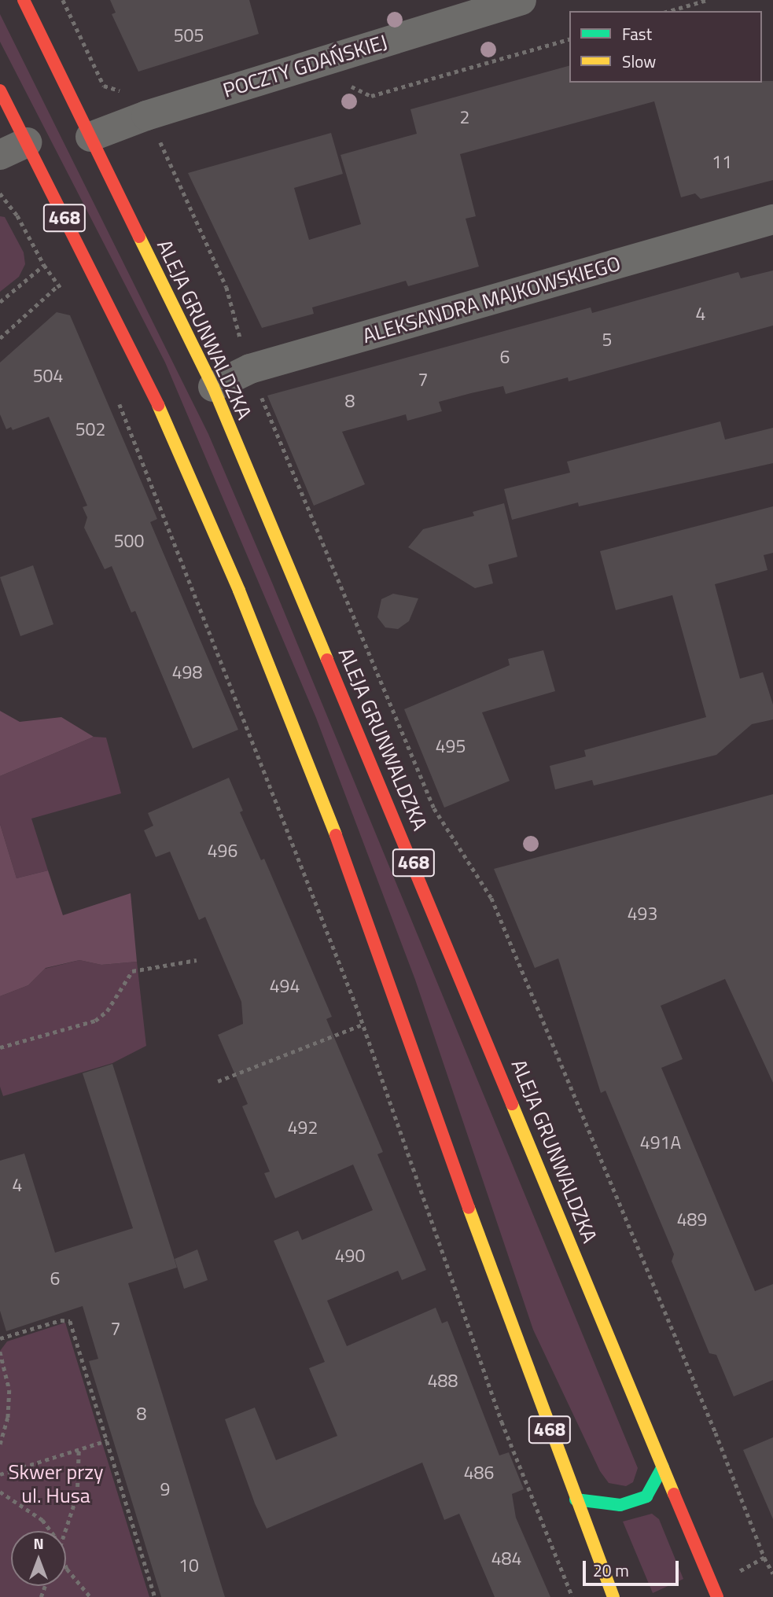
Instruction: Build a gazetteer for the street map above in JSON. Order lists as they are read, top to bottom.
{
  "streets": {
    "main road": ["468", "ALEJA GRUNWALDZKA"],
    "street": ["POCZTY GDAŃSKIEJ", "ALEKSANDRA MAJKOWSKIEGO"]
  },
  "crossings": [
    ["POCZTY GDAŃSKIEJ", "ALEJA GRUNWALDZKA"],
    ["ALEKSANDRA MAJKOWSKIEGO", "ALEJA GRUNWALDZKA"]
  ],
  "parks": ["Skwer przy ul. Husa"],
  "house_numbers": [
    "505",
    "2",
    "11",
    "4",
    "5",
    "6",
    "504",
    "7",
    "8",
    "502",
    "500",
    "498",
    "495",
    "496",
    "493",
    "494",
    "492",
    "491A",
    "4",
    "489",
    "490",
    "6",
    "7",
    "488",
    "8",
    "486",
    "9",
    "484",
    "10"
  ],
  "legend": ["Fast", "Slow"],
  "scale_bar": "20 m",
  "north": "top"
}
